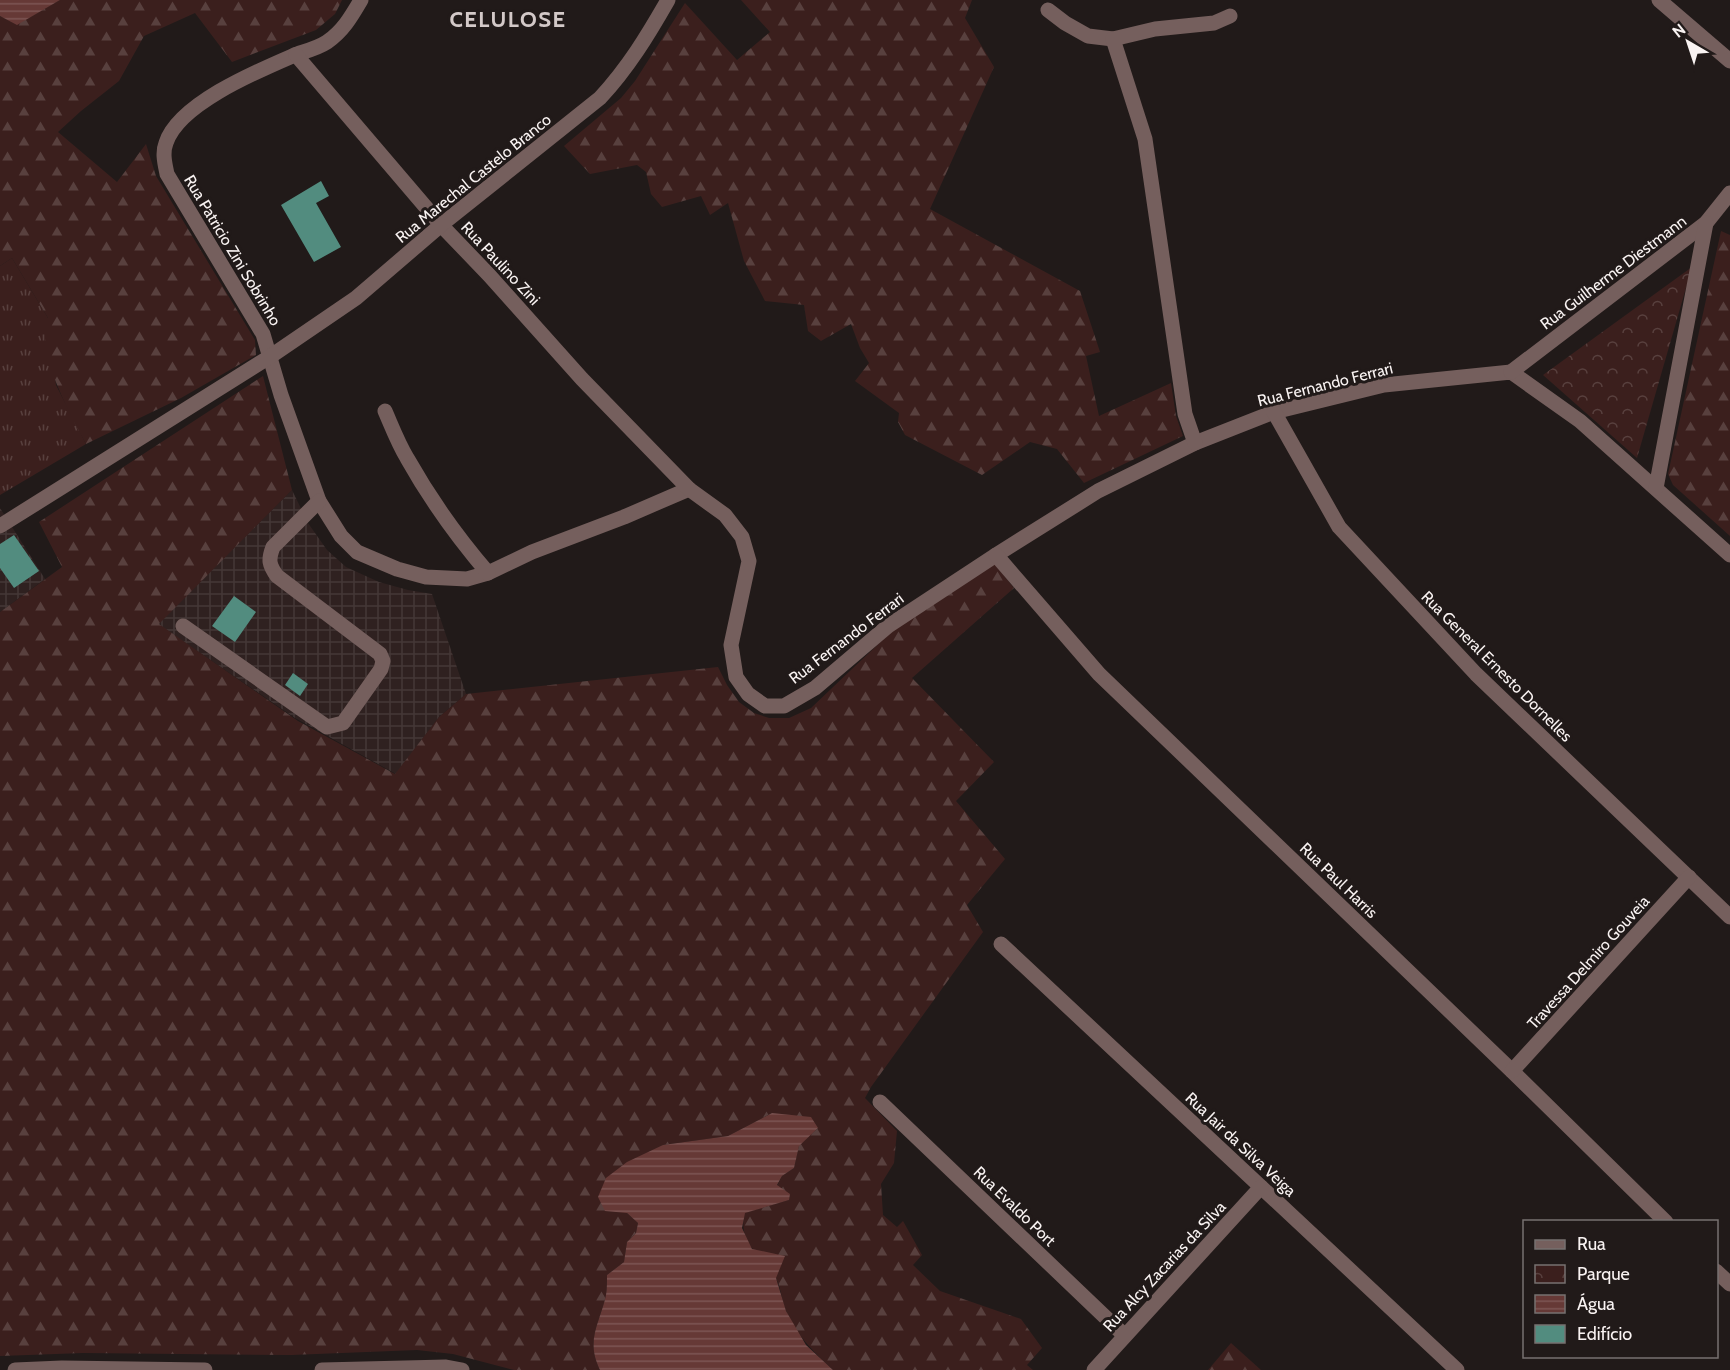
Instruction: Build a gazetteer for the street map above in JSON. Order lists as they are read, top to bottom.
{
  "streets": {
    "street": [
      "Rua Marechal Castelo Branco",
      "Rua Patricio Zini Sobrinho",
      "Rua Paulino Zini",
      "Rua Guilherme Diestmann",
      "Rua Fernando Ferrari",
      "Rua General Ernesto Dornelles",
      "Rua Paul Harris",
      "Travessa Delmiro Gouveia",
      "Rua Jair da Silva Veiga",
      "Rua Evaldo Port",
      "Rua Alcy Zacarias da Silva"
    ]
  },
  "crossings": [
    ["Rua Marechal Castelo Branco", "Rua Patricio Zini Sobrinho"],
    ["Rua Marechal Castelo Branco", "Rua Paulino Zini"],
    ["Rua Patricio Zini Sobrinho", "Rua Paulino Zini"],
    ["Rua Paulino Zini", "Rua Fernando Ferrari"],
    ["Rua Guilherme Diestmann", "Rua Fernando Ferrari"],
    ["Rua Fernando Ferrari", "Rua General Ernesto Dornelles"],
    ["Rua Fernando Ferrari", "Rua Paul Harris"],
    ["Rua General Ernesto Dornelles", "Travessa Delmiro Gouveia"],
    ["Rua Paul Harris", "Travessa Delmiro Gouveia"],
    ["Rua Jair da Silva Veiga", "Rua Alcy Zacarias da Silva"],
    ["Rua Evaldo Port", "Rua Alcy Zacarias da Silva"]
  ],
  "districts": ["CELULOSE"],
  "legend": [
    "Rua",
    "Parque",
    "Água",
    "Edifício"
  ],
  "north": "top left"
}
